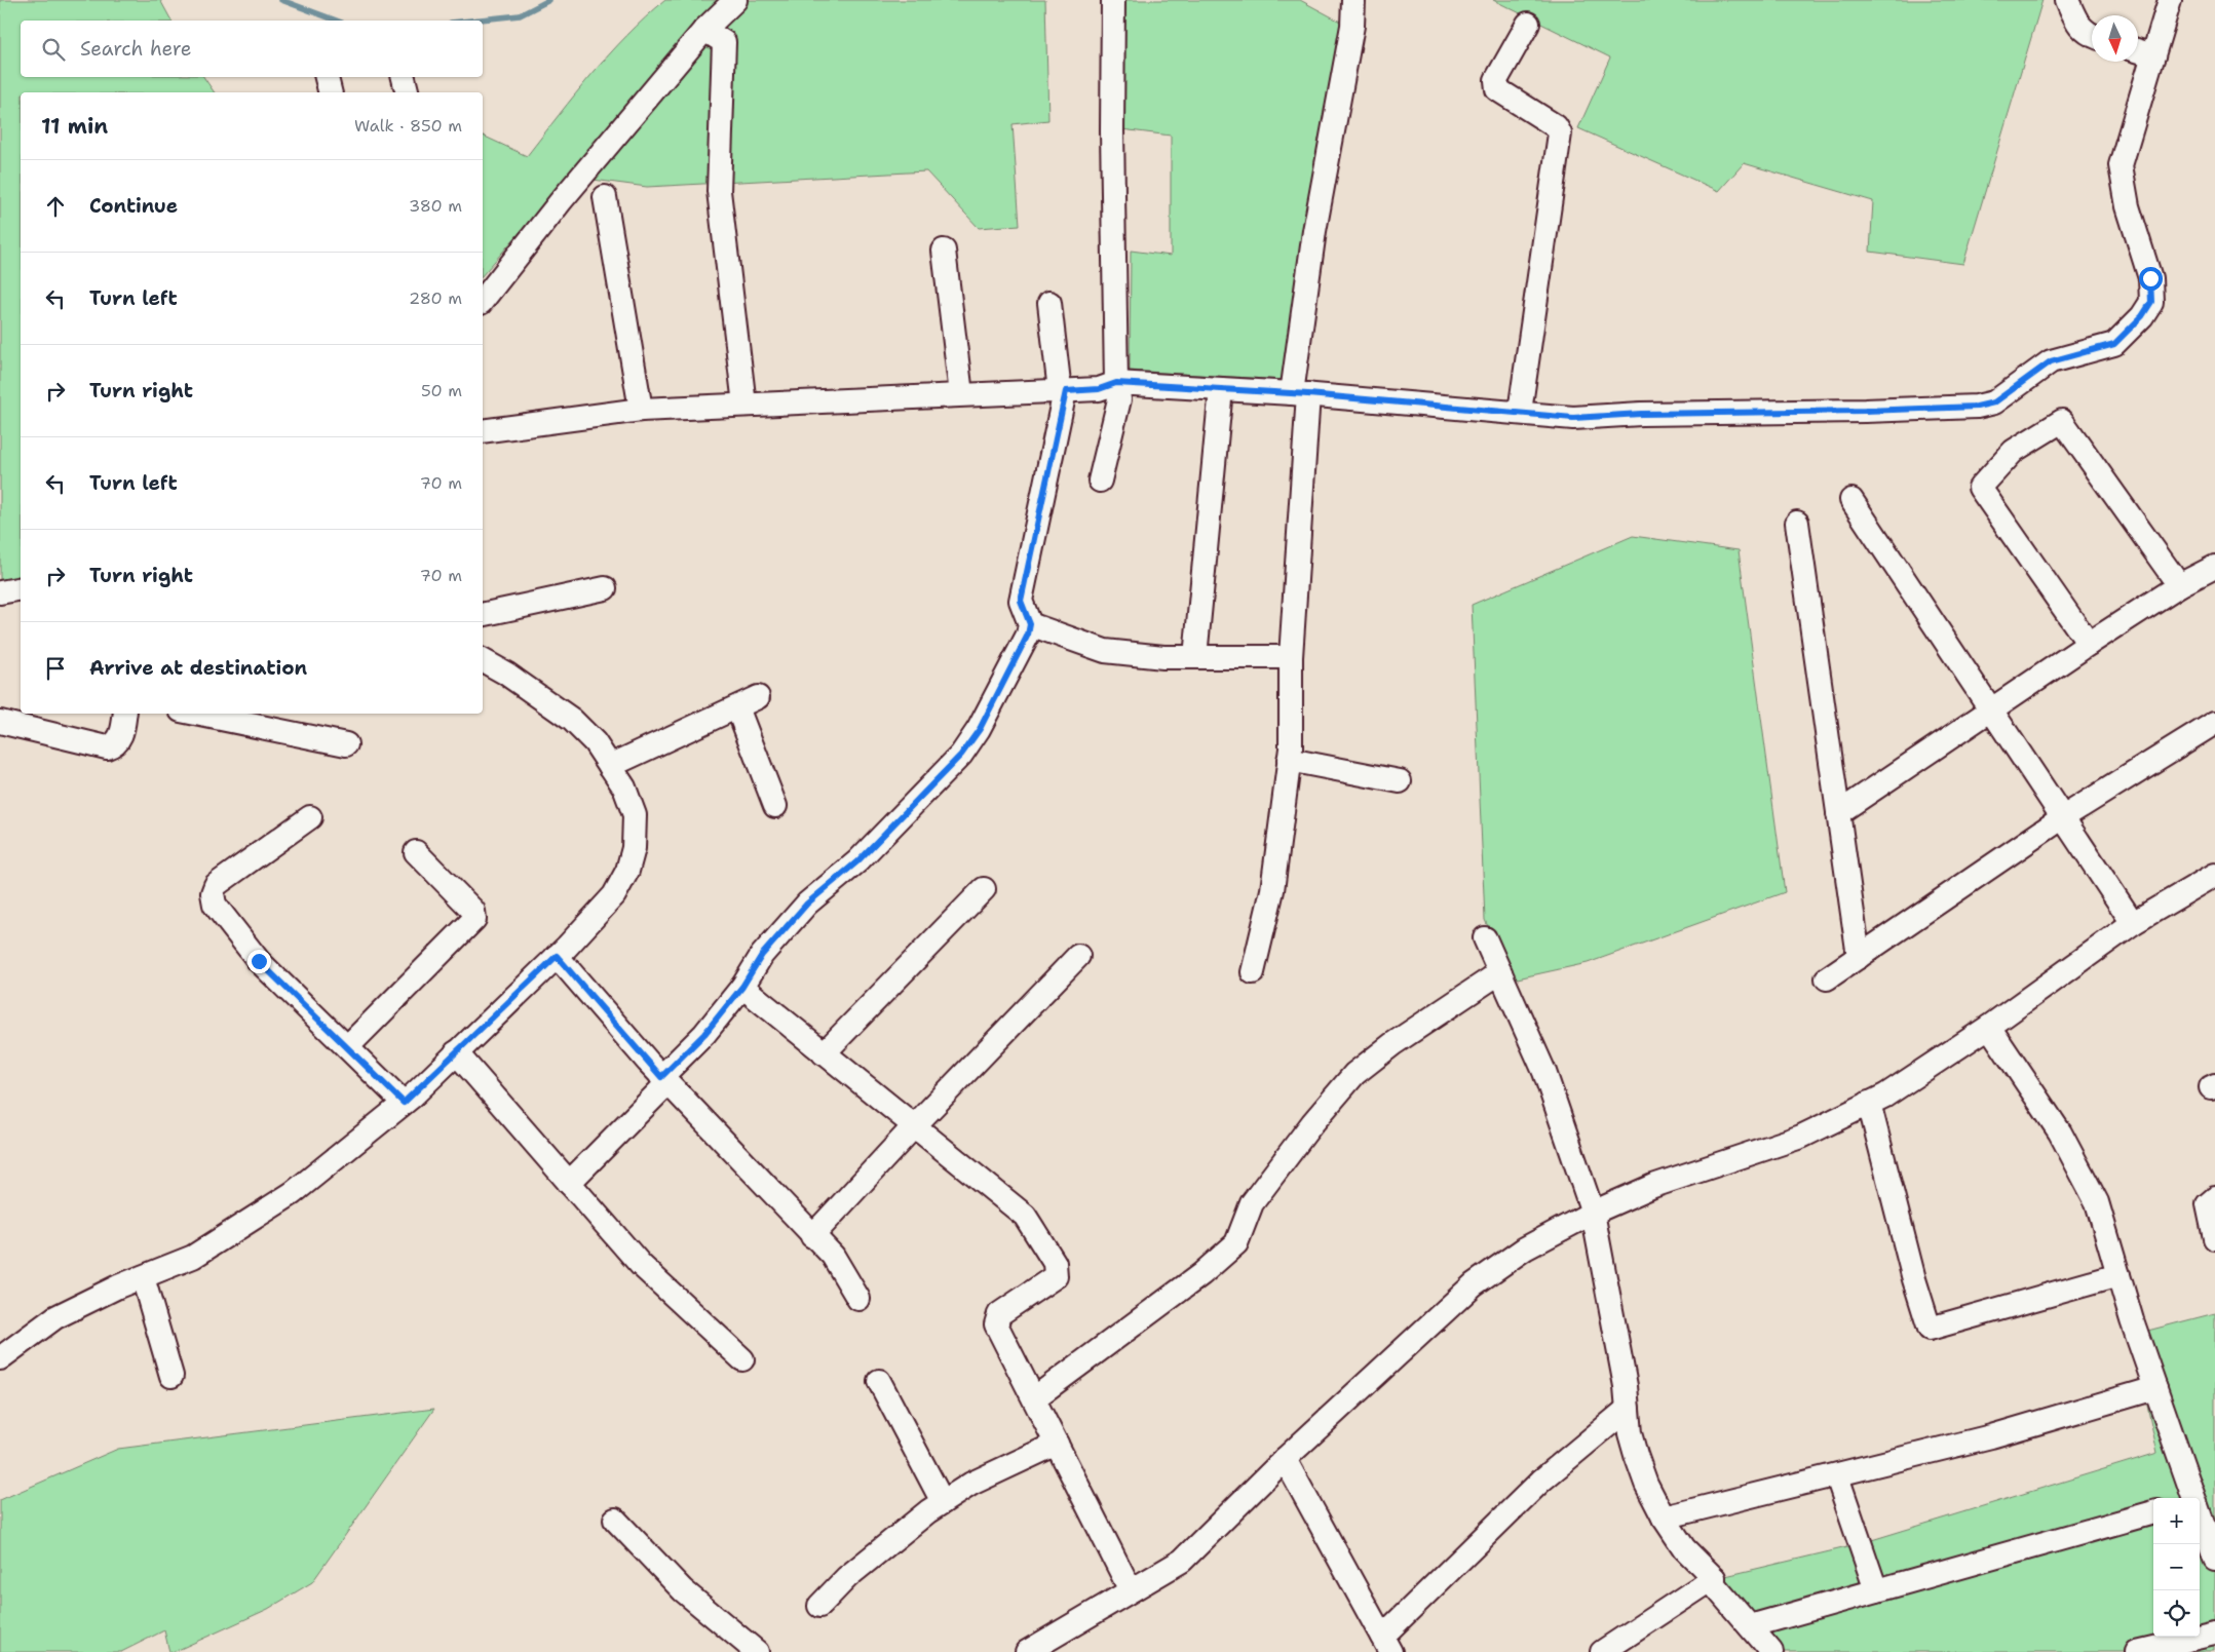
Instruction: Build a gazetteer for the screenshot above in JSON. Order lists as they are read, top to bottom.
{
  "north": "bottom",
  "page": {
    "search": "Search here",
    "heading": ["11 min", "Walk · 850 m"],
    "list": [
      ["Continue", "380 m"],
      ["Turn left", "280 m"],
      ["Turn right", "50 m"],
      ["Turn left", "70 m"],
      ["Turn right", "70 m"],
      "Arrive at destination"
    ],
    "map_buttons": ["+", "−"]
  }
}
